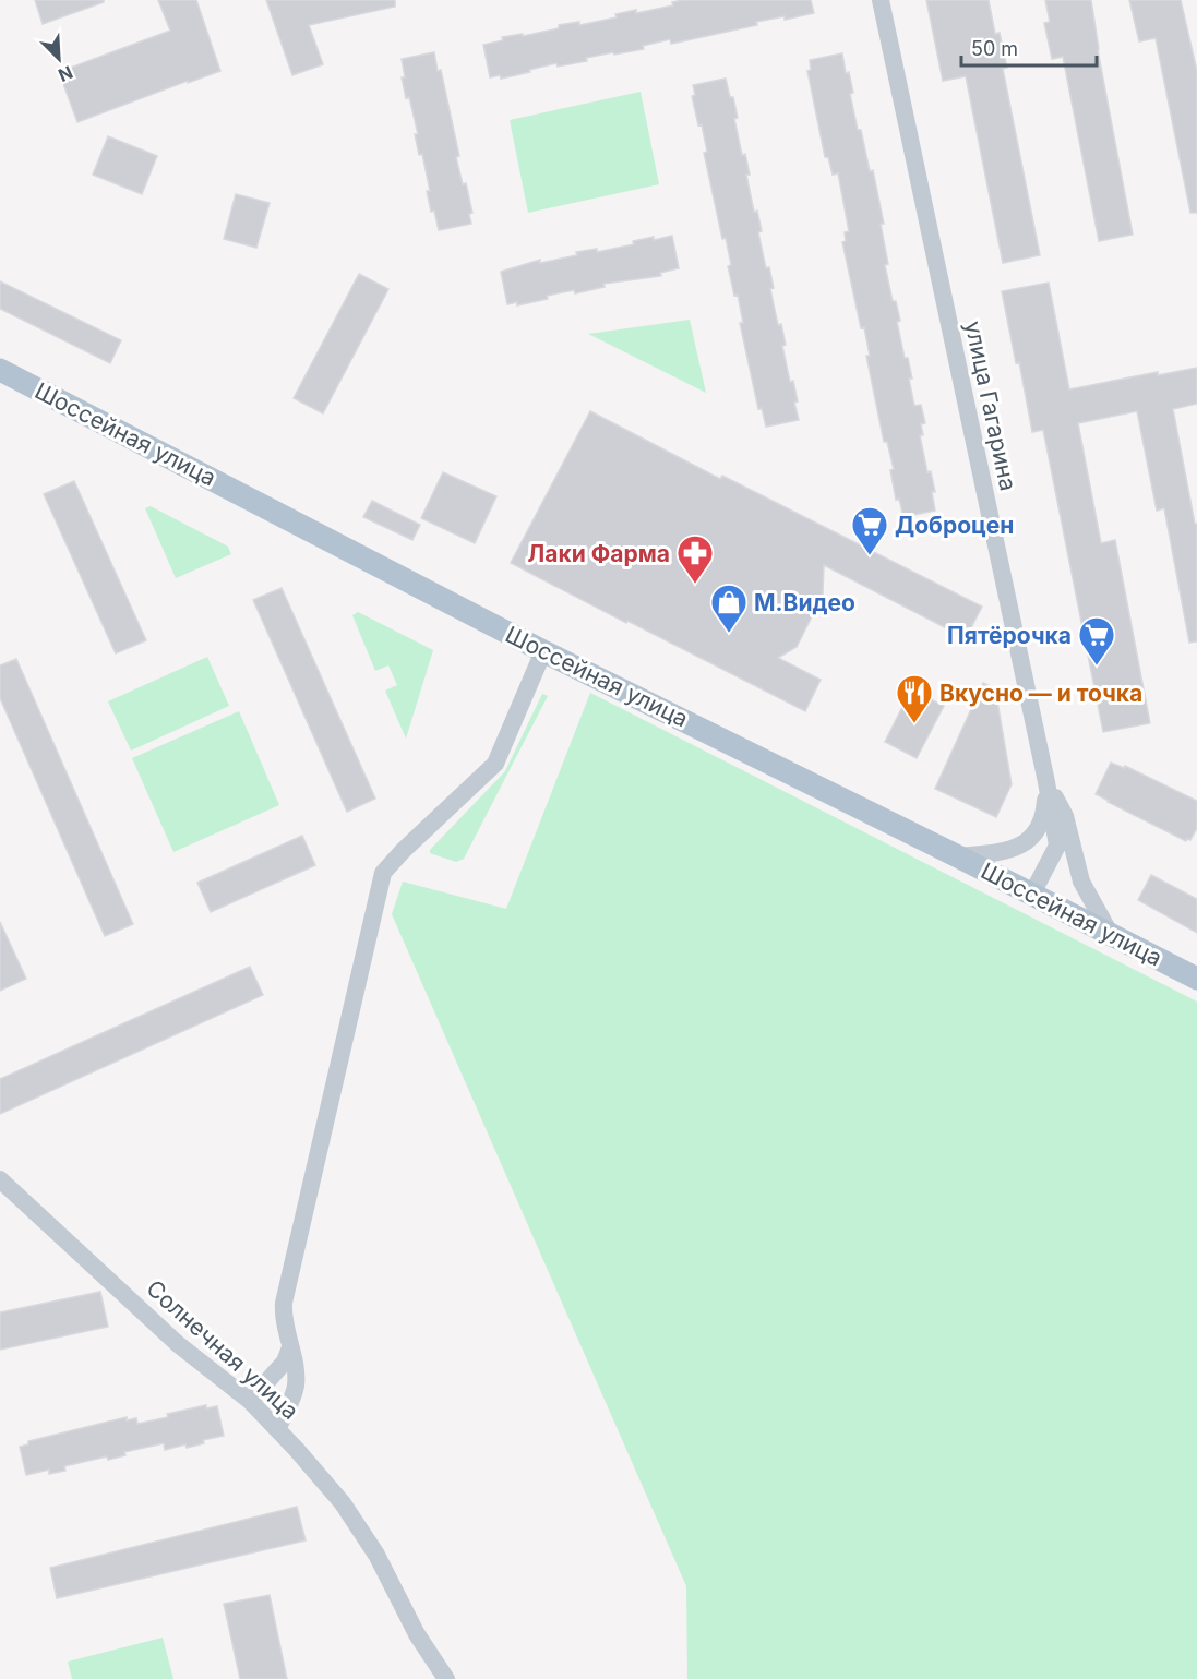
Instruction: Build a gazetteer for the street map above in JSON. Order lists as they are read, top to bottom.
{
  "streets": {
    "main road": ["Шоссейная улица"],
    "street": ["улица Гагарина", "Солнечная улица"]
  },
  "crossings": [
    ["улица Гагарина", "Шоссейная улица"]
  ],
  "places": {
    "supermarket": ["Доброцен", "Пятёрочка"],
    "pharmacy": ["Лаки Фарма"],
    "shop": ["М.Видео"],
    "restaurant": ["Вкусно — и точка"]
  },
  "scale_bar": "50 m",
  "north": "bottom right"
}
